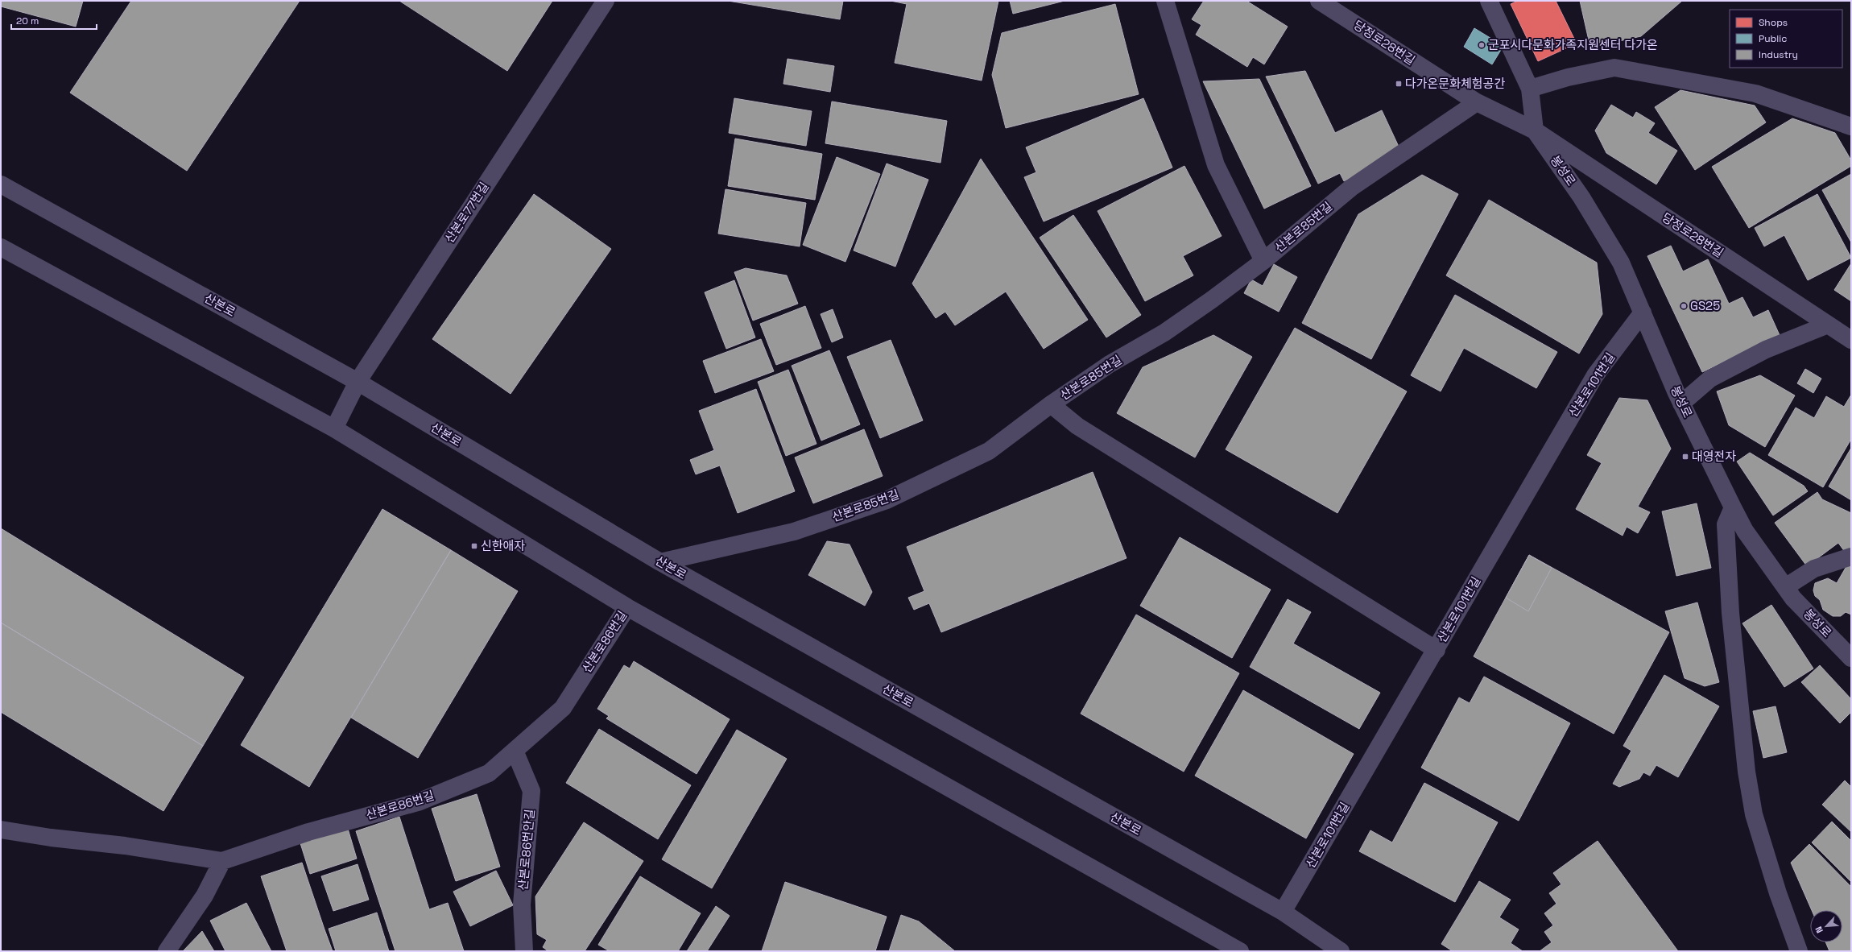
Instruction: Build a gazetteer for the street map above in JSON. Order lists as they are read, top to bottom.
{
  "streets": {
    "street": [
      "당정로28번길",
      "봉성로",
      "산본로77번길",
      "산본로85번길",
      "산본로",
      "산본로101번길",
      "산본로86번길",
      "산본로86번안길"
    ]
  },
  "crossings": [
    ["당정로28번길", "봉성로"],
    ["당정로28번길", "산본로85번길"],
    ["봉성로", "산본로101번길"],
    ["산본로77번길", "산본로"],
    ["산본로85번길", "산본로"],
    ["산본로", "산본로101번길"],
    ["산본로86번길", "산본로86번안길"]
  ],
  "places": {
    "other": ["군포시다문화가족지원센터 다가온", "GS25"],
    "transit": ["다가온문화체험공간", "대영전자", "신한애자"]
  },
  "legend": ["Shops", "Public", "Industry"],
  "scale_bar": "20 m",
  "north": "bottom left"
}
